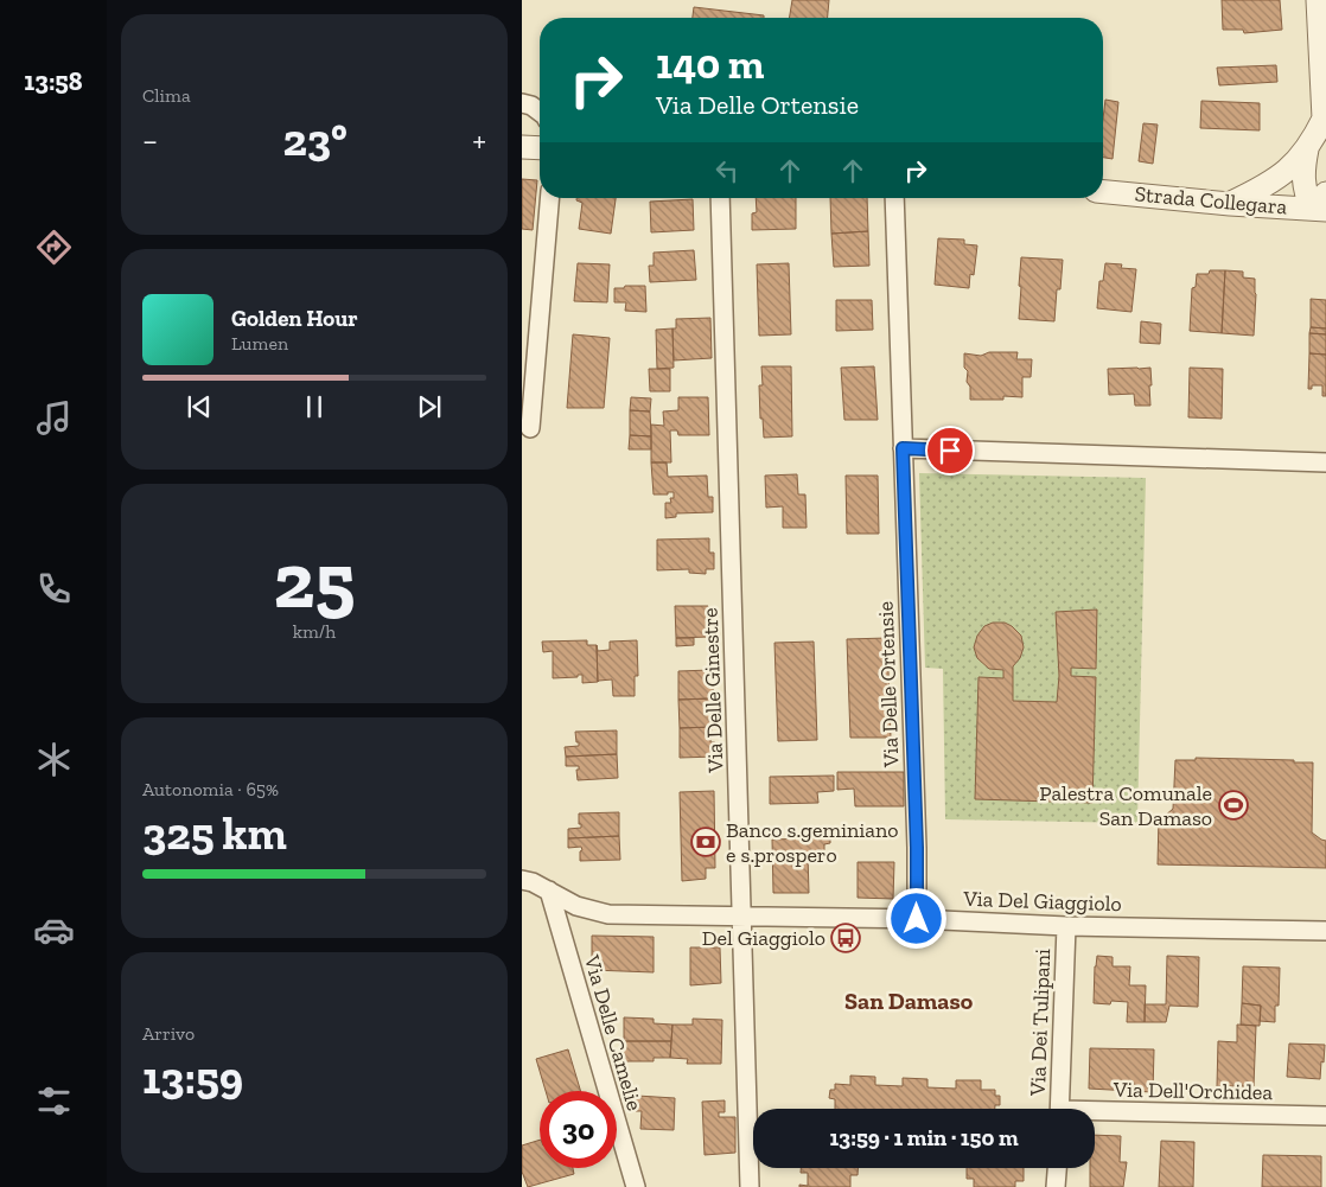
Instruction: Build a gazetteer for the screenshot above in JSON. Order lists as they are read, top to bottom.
{
  "streets": {
    "street": [
      "Strada Collegara",
      "Via Delle Ortensie",
      "Via Delle Ginestre",
      "Via Del Giaggiolo",
      "Via Dei Tulipani",
      "Via Delle Camelie",
      "Via Dell'Orchidea"
    ]
  },
  "crossings": [
    ["Via Delle Ortensie", "Via Del Giaggiolo"],
    ["Via Delle Ginestre", "Via Del Giaggiolo"],
    ["Via Del Giaggiolo", "Via Dei Tulipani"],
    ["Via Del Giaggiolo", "Via Delle Camelie"]
  ],
  "districts": ["San Damaso"],
  "places": {
    "sports": ["Palestra Comunale San Damaso"],
    "bank": ["Banco s.geminiano e s.prospero"],
    "bus stop": ["Del Giaggiolo"]
  },
  "page": {
    "tabs": "13:58",
    "tile": [
      "Clima",
      ["25", "km/h"],
      ["Autonomia · 65%", "325 km"],
      ["Arrivo", "13:59"]
    ],
    "turn": ["140 m", "Via Delle Ortensie"],
    "heat": ["−", "23°", "+"],
    "song": ["Golden Hour", "Lumen"],
    "limit": "30",
    "trip": "13:59 · 1 min · 150 m"
  }
}
